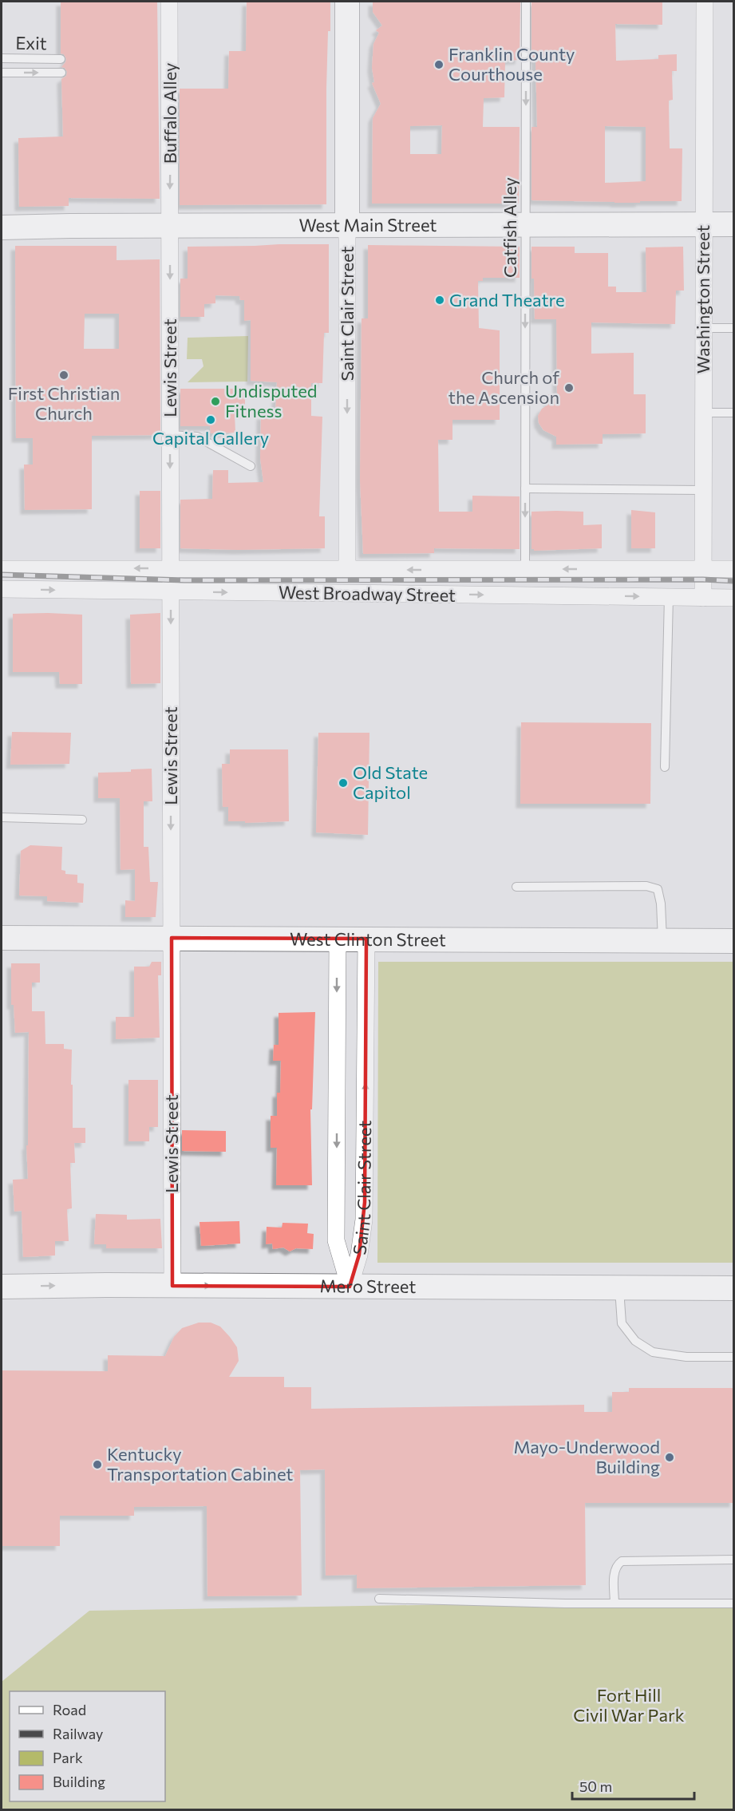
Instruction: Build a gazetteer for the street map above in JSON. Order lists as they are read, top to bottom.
{
  "streets": {
    "main road": [
      "West Main Street",
      "Saint Clair Street",
      "West Clinton Street",
      "Mero Street"
    ],
    "street": [
      "Buffalo Alley",
      "Washington Street",
      "Lewis Street",
      "West Broadway Street"
    ],
    "lane": ["Exit", "Catfish Alley"]
  },
  "crossings": [
    ["Buffalo Alley", "West Main Street"],
    ["Buffalo Alley", "Lewis Street"],
    ["West Main Street", "Catfish Alley"],
    ["West Main Street", "Washington Street"],
    ["West Main Street", "Saint Clair Street"],
    ["West Main Street", "Lewis Street"],
    ["Catfish Alley", "West Broadway Street"],
    ["Washington Street", "West Broadway Street"],
    ["Saint Clair Street", "West Broadway Street"],
    ["Saint Clair Street", "West Clinton Street"],
    ["Saint Clair Street", "Mero Street"],
    ["Lewis Street", "West Broadway Street"],
    ["Lewis Street", "West Clinton Street"],
    ["Lewis Street", "Mero Street"]
  ],
  "one_way": [
    "Buffalo Alley",
    "Catfish Alley",
    "Lewis Street",
    "Mero Street"
  ],
  "parks": ["Fort Hill Civil War Park"],
  "places": [
    "Franklin County Courthouse",
    "Grand Theatre",
    "First Christian Church",
    "Church of the Ascension",
    "Undisputed Fitness",
    "Capital Gallery",
    "Old State Capitol",
    "Mayo-Underwood Building",
    "Kentucky Transportation Cabinet"
  ],
  "legend": [
    "Road",
    "Railway",
    "Park",
    "Building"
  ],
  "scale_bar": "50 m"
}
